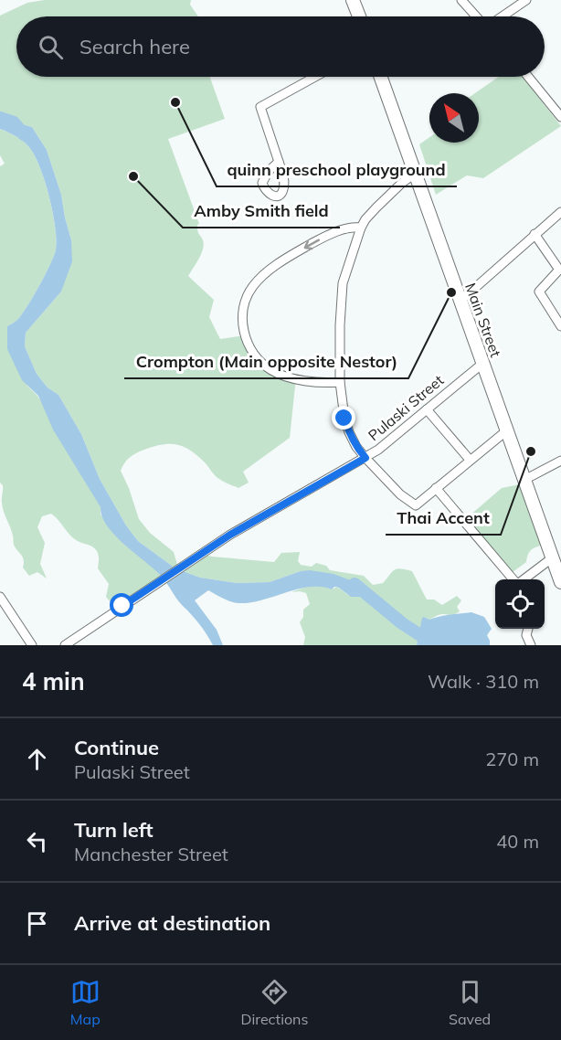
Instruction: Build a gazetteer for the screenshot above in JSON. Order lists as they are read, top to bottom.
{
  "streets": {
    "main road": ["Main Street"],
    "street": ["Pulaski Street"]
  },
  "crossings": [
    ["Main Street", "Pulaski Street"]
  ],
  "places": [
    "quinn preschool playground",
    "Amby Smith field",
    "Crompton (Main opposite Nestor)",
    "Thai Accent"
  ],
  "north": "top left",
  "page": {
    "search": "Search here",
    "heading": ["4 min", "Walk · 310 m"],
    "list": [
      ["Continue", "Pulaski Street", "270 m"],
      ["Turn left", "Manchester Street", "40 m"],
      "Arrive at destination"
    ],
    "nav": ["Map", "Directions", "Saved"]
  }
}
